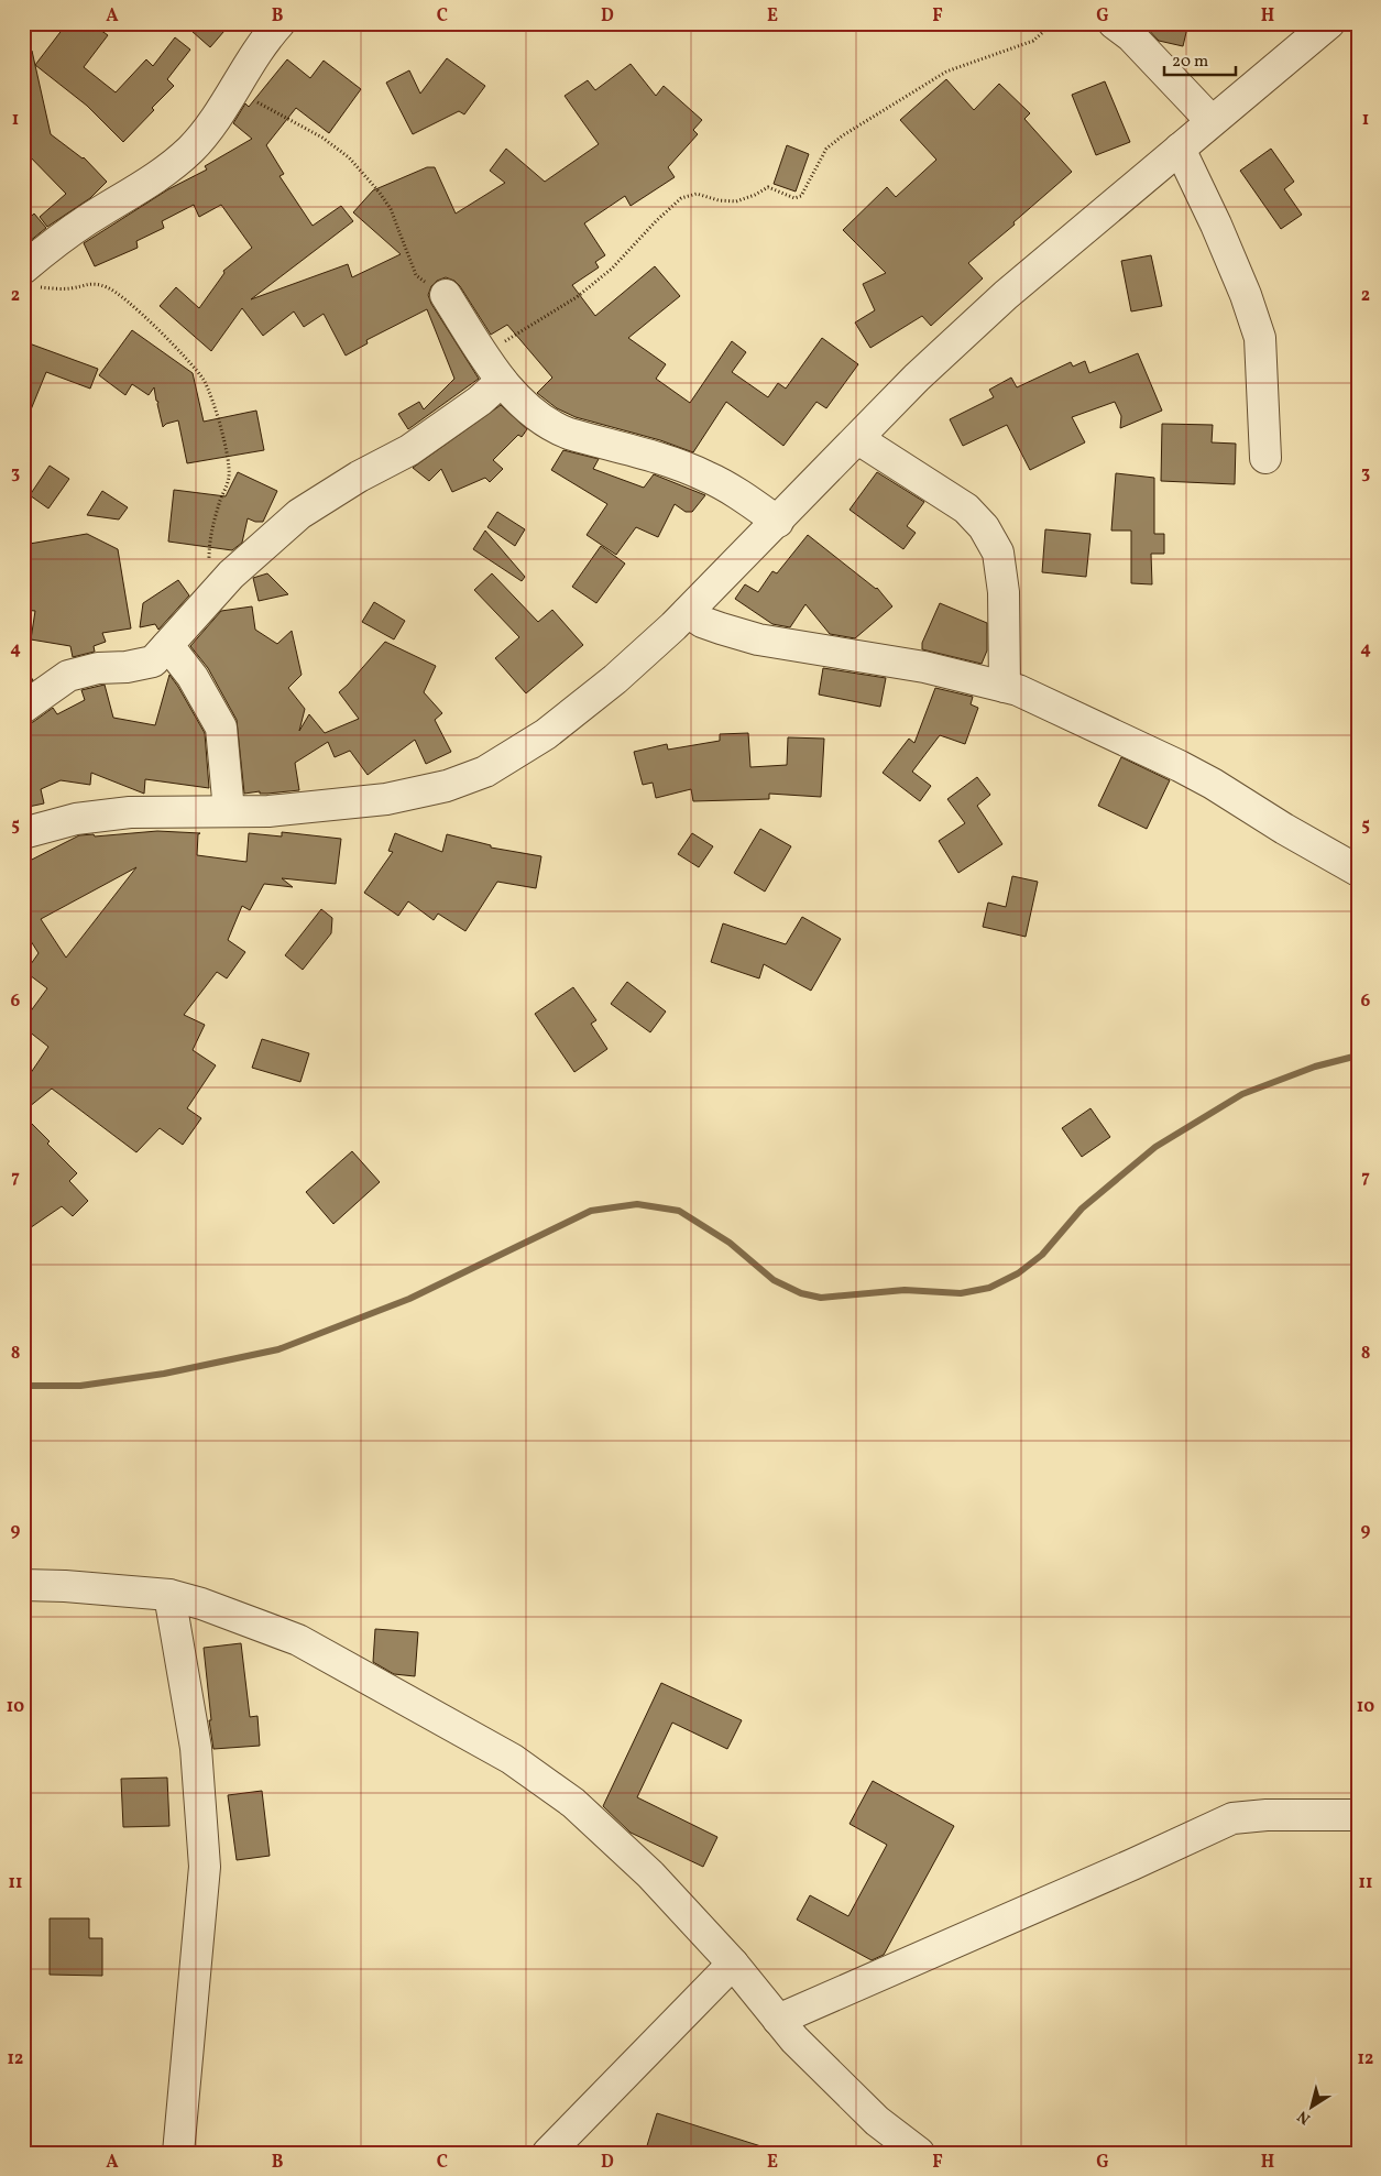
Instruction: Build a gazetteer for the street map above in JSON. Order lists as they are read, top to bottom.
{
  "scale_bar": "20 m",
  "north": "bottom left",
  "grid": {
    "columns": [
      "A",
      "B",
      "C",
      "D",
      "E",
      "F",
      "G",
      "H"
    ],
    "rows": [
      "1",
      "2",
      "3",
      "4",
      "5",
      "6",
      "7",
      "8",
      "9",
      "10",
      "11",
      "12"
    ]
  }
}
